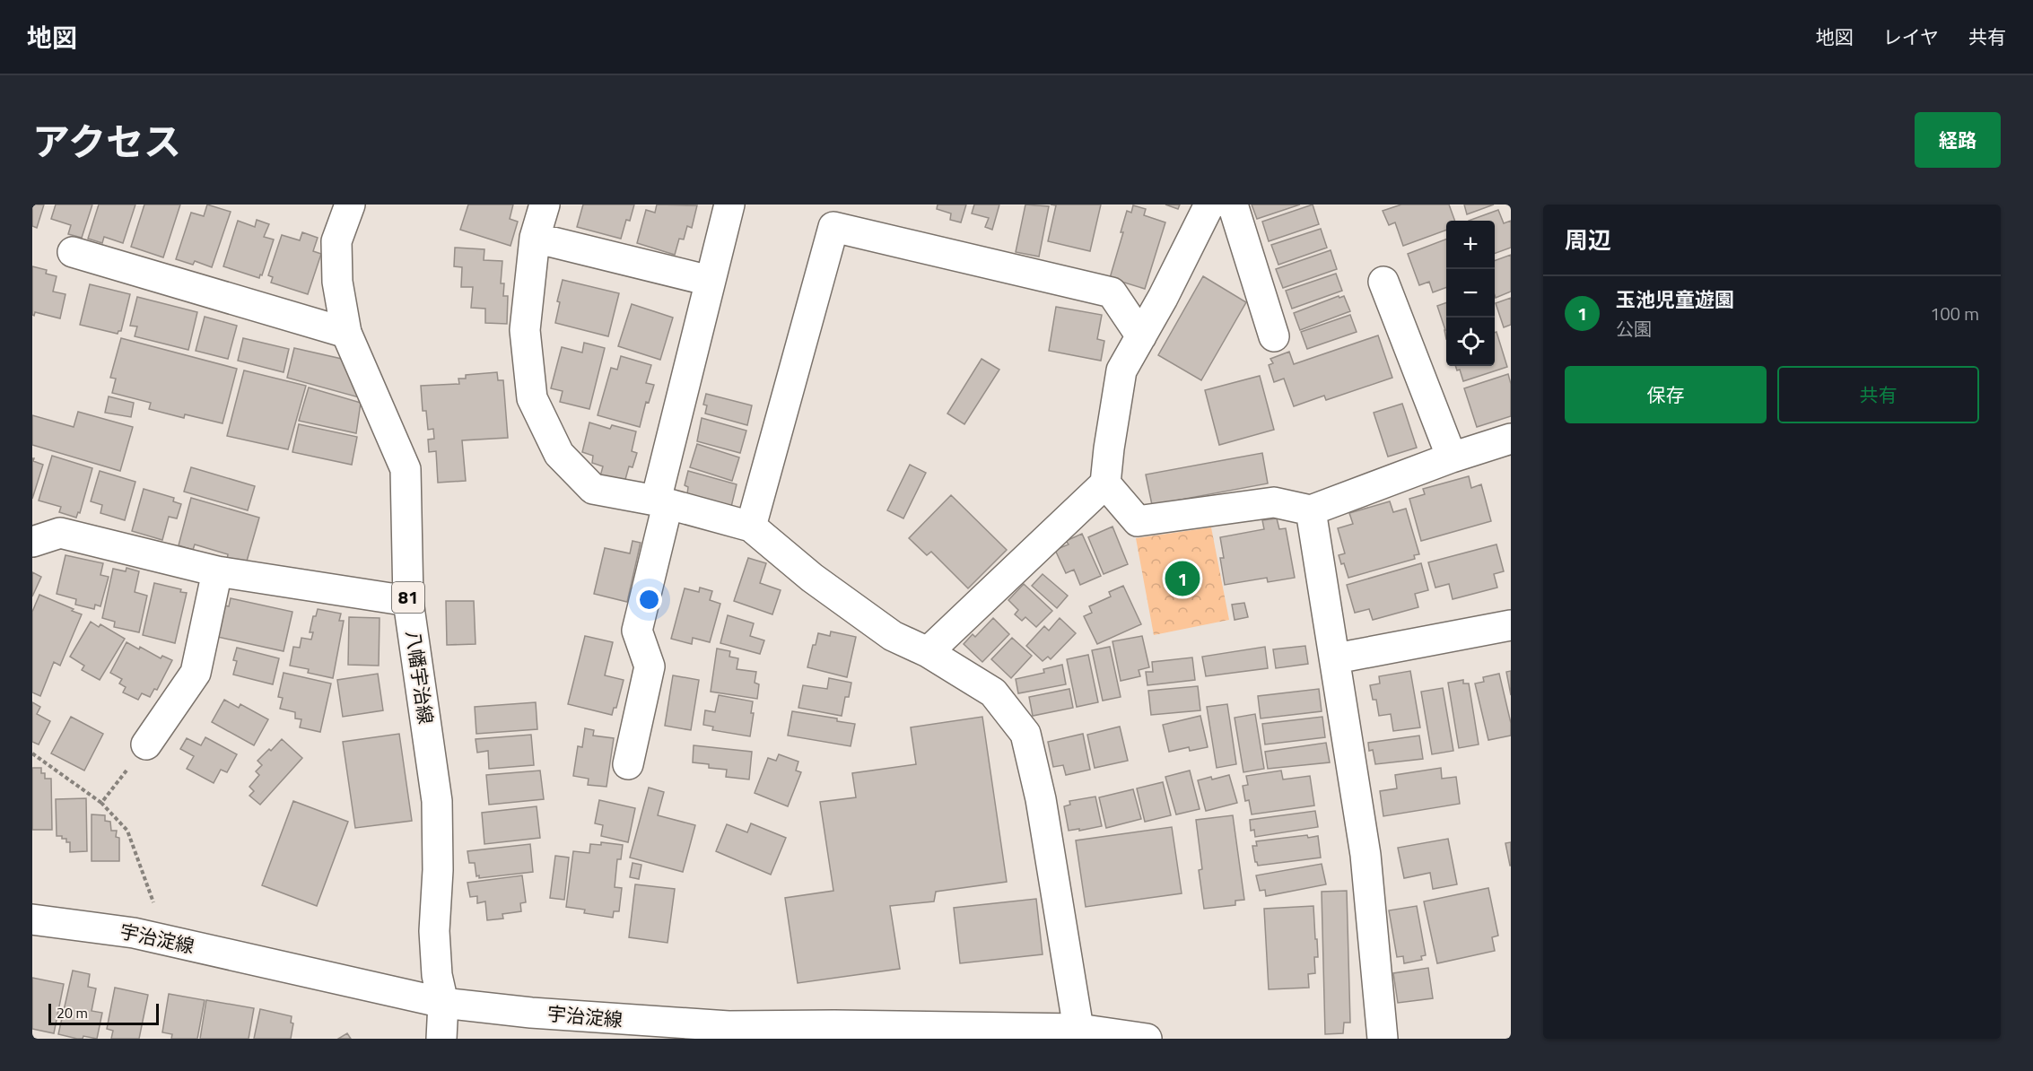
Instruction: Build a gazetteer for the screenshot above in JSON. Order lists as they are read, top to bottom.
{
  "streets": {
    "street": ["81", "八幡宇治線", "宇治淀線"]
  },
  "crossings": [
    ["八幡宇治線", "宇治淀線"]
  ],
  "scale_bar": "20 m",
  "page": {
    "header": "地図",
    "nav": ["地図", "レイヤ", "共有"],
    "title": "アクセス",
    "buttons": [
      "経路",
      ["保存", "共有"]
    ],
    "heading": "周辺",
    "map_buttons": ["+", "−"],
    "list": [
      {
        "mark": "1",
        "name": "玉池児童遊園",
        "note": "公園",
        "value": "100 m"
      }
    ],
    "pins": "1",
    "scale": "20 m"
  }
}
